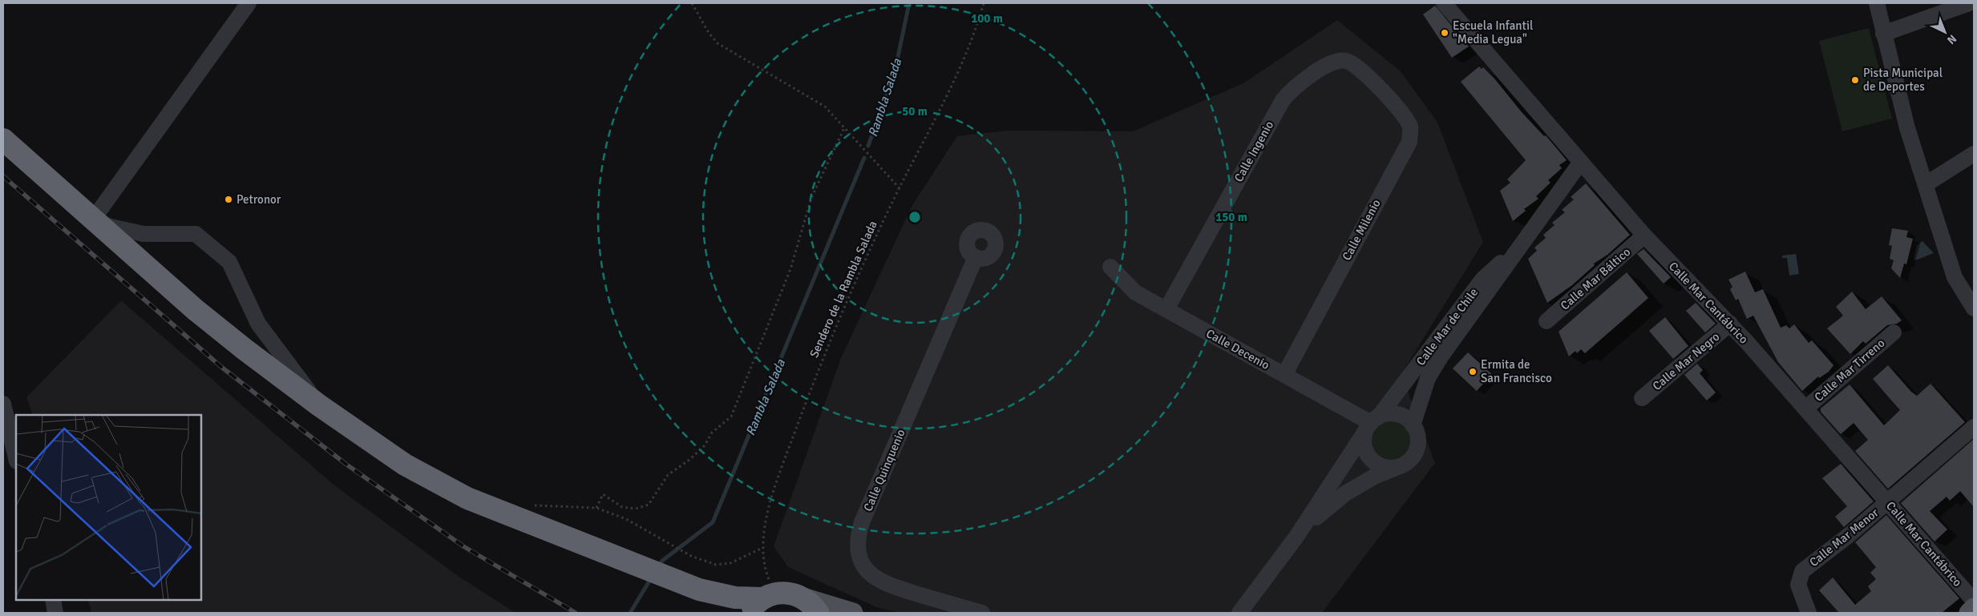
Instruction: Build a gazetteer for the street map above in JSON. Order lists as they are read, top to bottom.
{
  "streets": {
    "street": [
      "Calle Ingenio",
      "Calle Milenio",
      "Calle Mar Báltico",
      "Calle Mar Cantábrico",
      "Calle Mar de Chile",
      "Calle Decenio",
      "Calle Mar Negro",
      "Calle Mar Tirreno",
      "Calle Quinquenio",
      "Calle Mar Menor"
    ],
    "path": ["Sendero de la Rambla Salada"]
  },
  "crossings": [
    ["Calle Ingenio", "Calle Milenio"],
    ["Calle Ingenio", "Calle Decenio"],
    ["Calle Milenio", "Calle Decenio"],
    ["Calle Mar Báltico", "Calle Mar Cantábrico"],
    ["Calle Mar Cantábrico", "Calle Mar de Chile"],
    ["Calle Mar Cantábrico", "Calle Mar Negro"],
    ["Calle Mar Cantábrico", "Calle Mar Tirreno"],
    ["Calle Mar Cantábrico", "Calle Mar Menor"],
    ["Calle Mar de Chile", "Calle Decenio"]
  ],
  "water": ["Rambla Salada"],
  "places": [
    "Escuela Infantil \"Media Legua\"",
    "Pista Municipal de Deportes",
    "Petronor",
    "Ermita de San Francisco"
  ],
  "north": "bottom right",
  "rings": ["100 m", "50 m", "150 m"]
}
